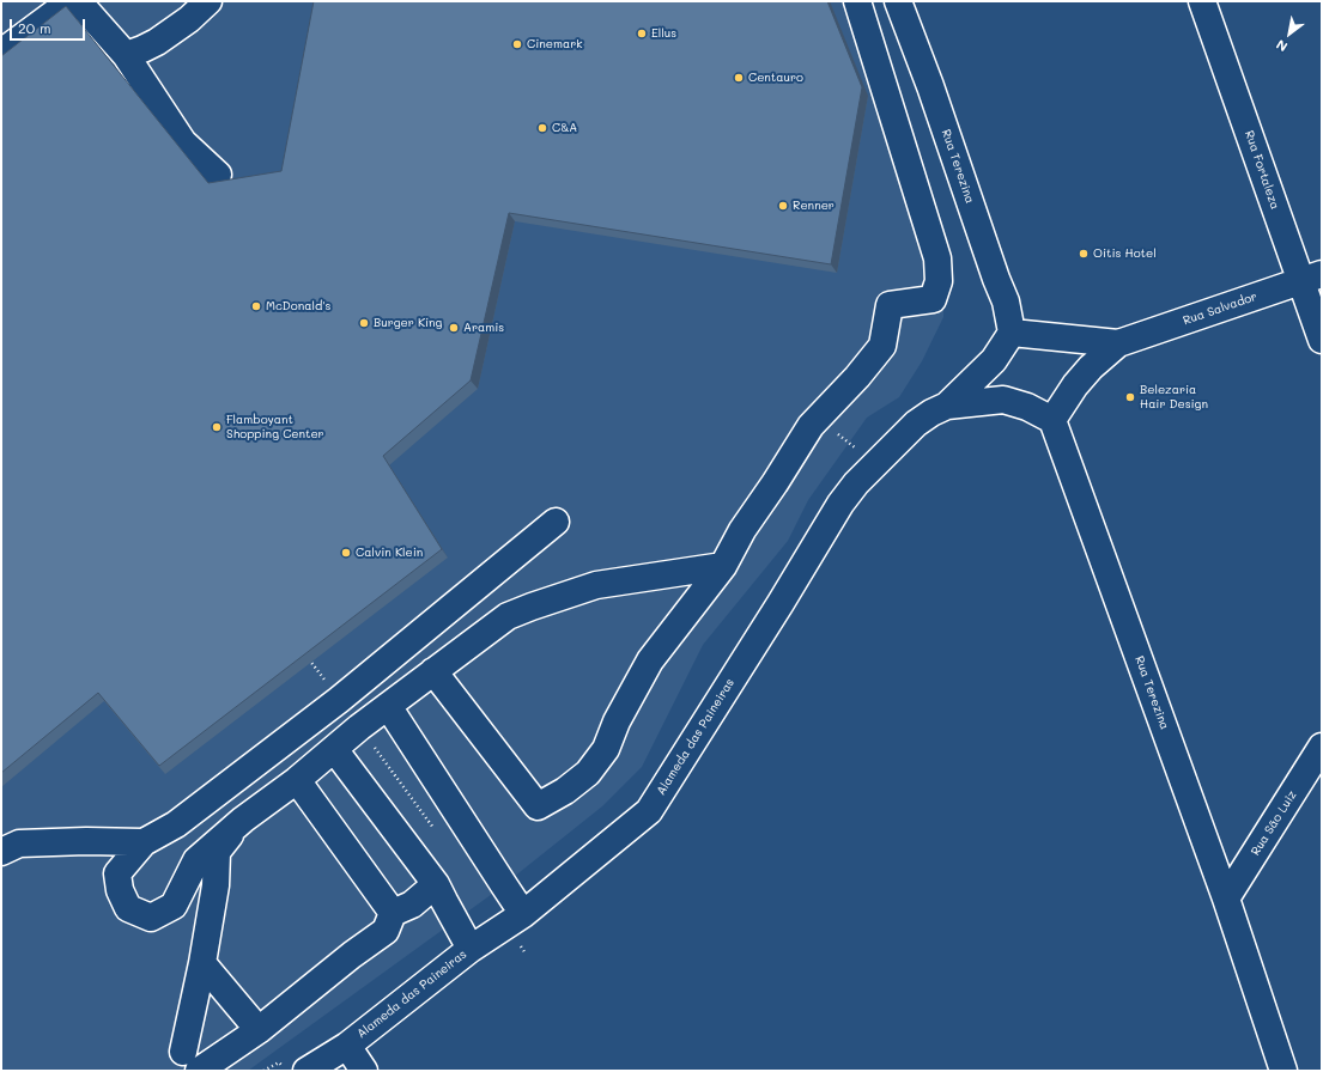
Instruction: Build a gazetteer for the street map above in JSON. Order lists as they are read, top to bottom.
{
  "streets": {
    "street": [
      "Rua Terezina",
      "Rua Fortaleza",
      "Rua Salvador",
      "Alameda das Paineiras",
      "Rua São Luiz"
    ]
  },
  "crossings": [
    ["Rua Terezina", "Rua Salvador"],
    ["Rua Terezina", "Alameda das Paineiras"],
    ["Rua Terezina", "Rua São Luiz"],
    ["Rua Fortaleza", "Rua Salvador"],
    ["Rua Salvador", "Alameda das Paineiras"]
  ],
  "places": [
    "Ellus",
    "Cinemark",
    "Centauro",
    "C&A",
    "Renner",
    "Oitis Hotel",
    "McDonald's",
    "Burger King",
    "Aramis",
    "Belezaria Hair Design",
    "Flamboyant Shopping Center",
    "Calvin Klein"
  ],
  "scale_bar": "20 m",
  "north": "bottom left"
}
